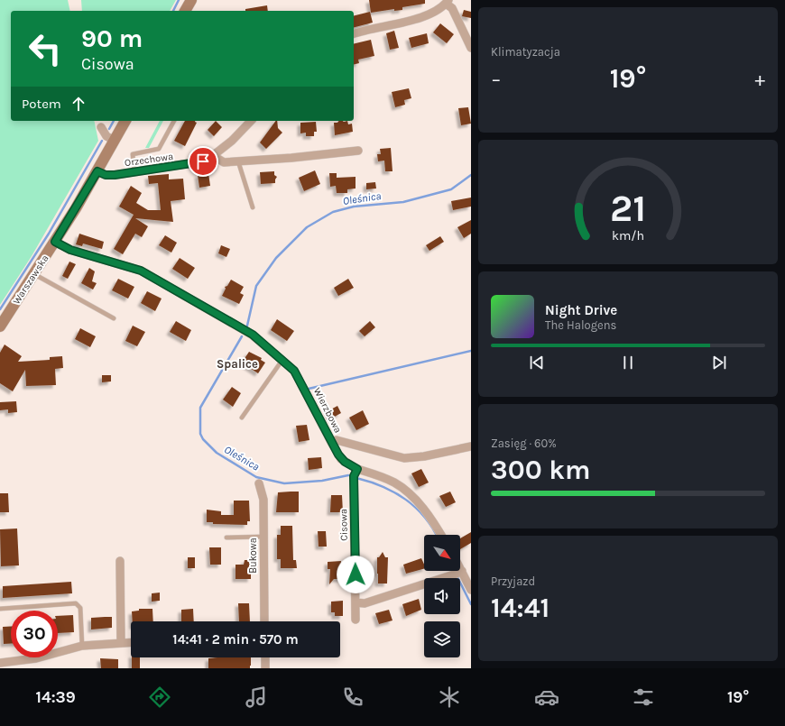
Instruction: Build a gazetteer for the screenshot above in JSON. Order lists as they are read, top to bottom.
{
  "streets": {
    "main road": ["Warszawska"],
    "street": [
      "Orzechowa",
      "Wierzbowa",
      "Cisowa",
      "Bukowa"
    ]
  },
  "crossings": [
    ["Orzechowa", "Warszawska"],
    ["Warszawska", "Wierzbowa"]
  ],
  "districts": ["Spalice"],
  "water": ["Oleśnica"],
  "north": "bottom right",
  "page": {
    "tile": [
      "Klimatyzacja",
      ["Zasięg · 60%", "300 km"],
      ["Przyjazd", "14:41"]
    ],
    "turn": ["90 m", "Cisowa"],
    "heat": ["−", "19°", "+"],
    "then": "Potem",
    "song": ["Night Drive", "The Halogens"],
    "limit": "30",
    "trip": "14:41 · 2 min · 570 m",
    "tabs": ["14:39", "19°"],
    "gauge": ["21", "km/h"]
  }
}
